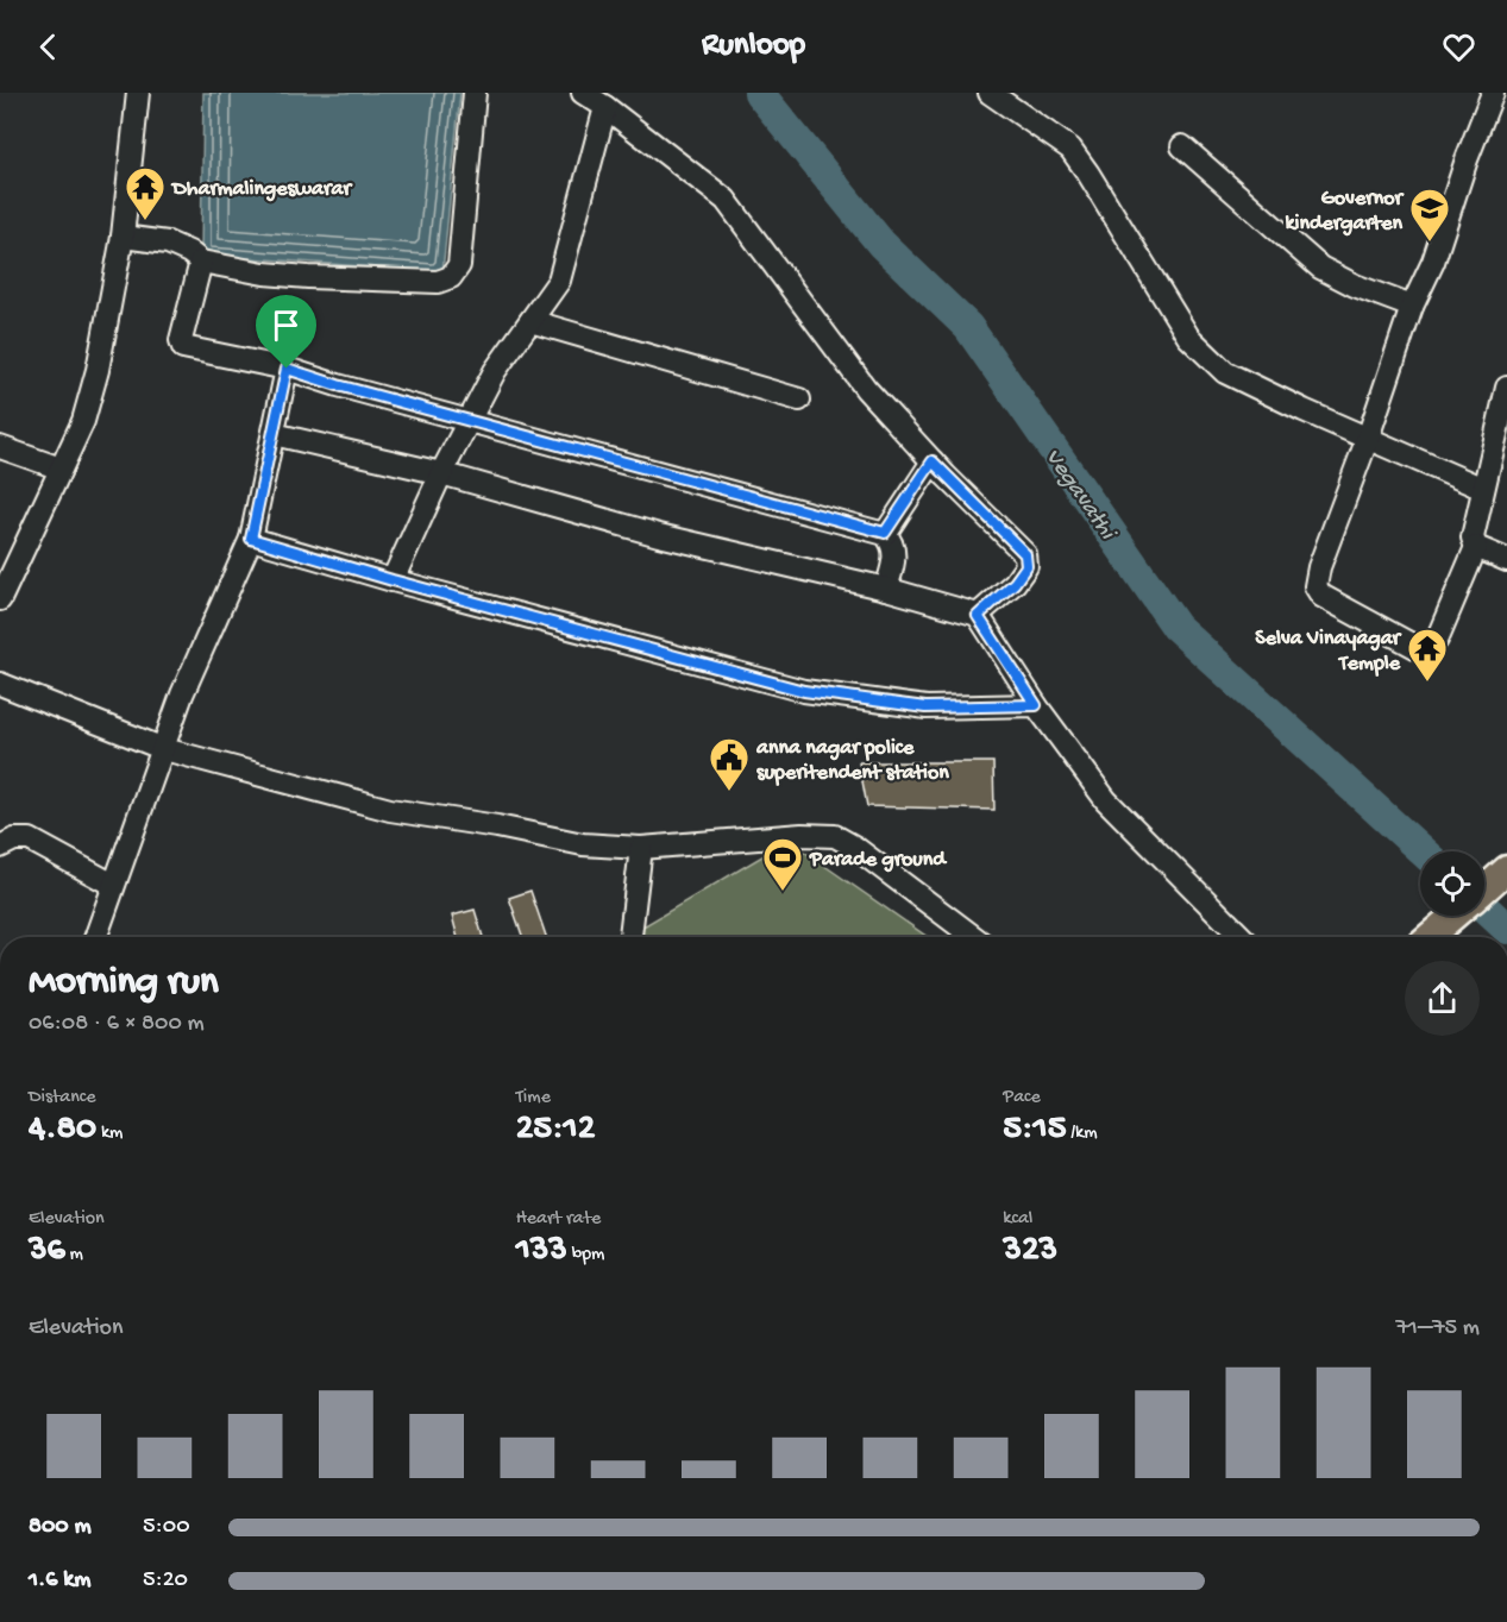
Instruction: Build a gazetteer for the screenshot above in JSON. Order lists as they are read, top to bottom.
{
  "water": ["Vegavathi"],
  "places": {
    "temple": ["Dharmalingeswarar", "Selva Vinayagar Temple"],
    "school or university": ["Governor kindergarten"],
    "public building": ["anna nagar police superitendent station"],
    "sports": ["Parade ground"]
  },
  "page": {
    "header": "Runloop",
    "heading": ["Morning run", "06:08 · 6 × 800 m"],
    "stats": [
      ["Distance", "4.80 km"],
      ["Time", "25:12"],
      ["Pace", "5:15 /km"],
      ["Elevation", "36 m"],
      ["Heart rate", "133 bpm"],
      ["kcal", "323"]
    ],
    "chart": ["Elevation", "71–75 m"],
    "list": [
      {
        "name": "800 m",
        "note": "5:00"
      },
      {
        "name": "1.6 km",
        "note": "5:20"
      }
    ]
  }
}
